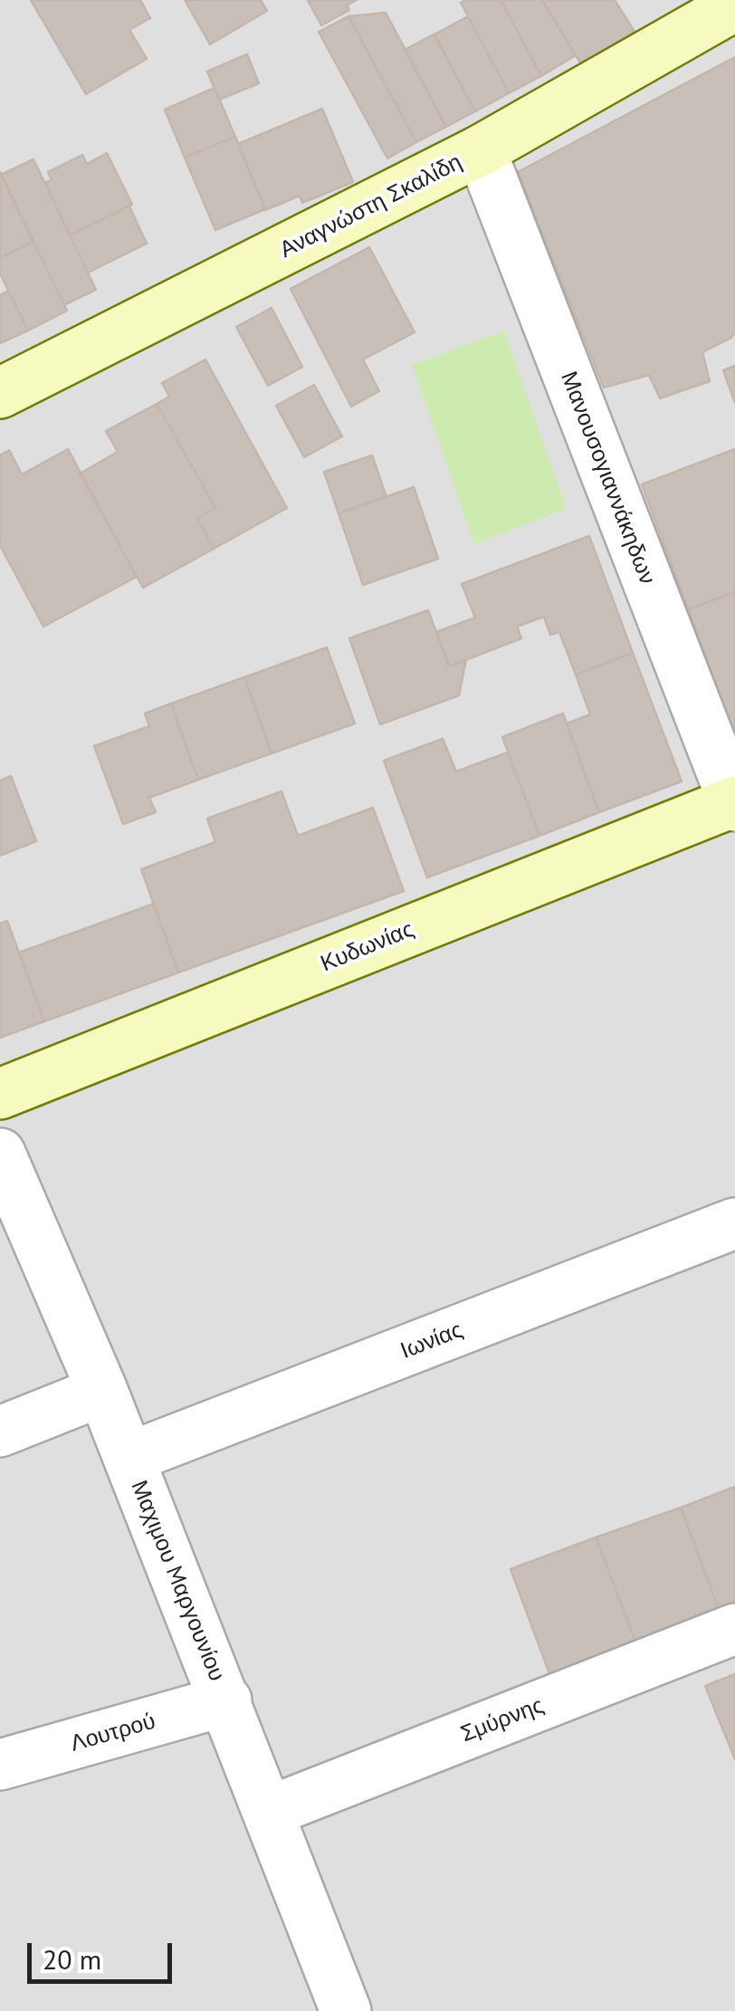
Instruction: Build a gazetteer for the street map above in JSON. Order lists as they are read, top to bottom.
{
  "streets": {
    "main road": ["Αναγνώστη Σκαλίδη", "Κυδωνίας"],
    "street": [
      "Μανουσογιαννάκηδων",
      "Ιωνίας",
      "Μαχιμου Mαργουνίου",
      "Σμύρνης",
      "Λουτρού"
    ]
  },
  "crossings": [
    ["Αναγνώστη Σκαλίδη", "Μανουσογιαννάκηδων"],
    ["Μανουσογιαννάκηδων", "Κυδωνίας"],
    ["Ιωνίας", "Μαχιμου Mαργουνίου"],
    ["Μαχιμου Mαργουνίου", "Σμύρνης"],
    ["Μαχιμου Mαργουνίου", "Λουτρού"]
  ],
  "scale_bar": "20 m"
}
